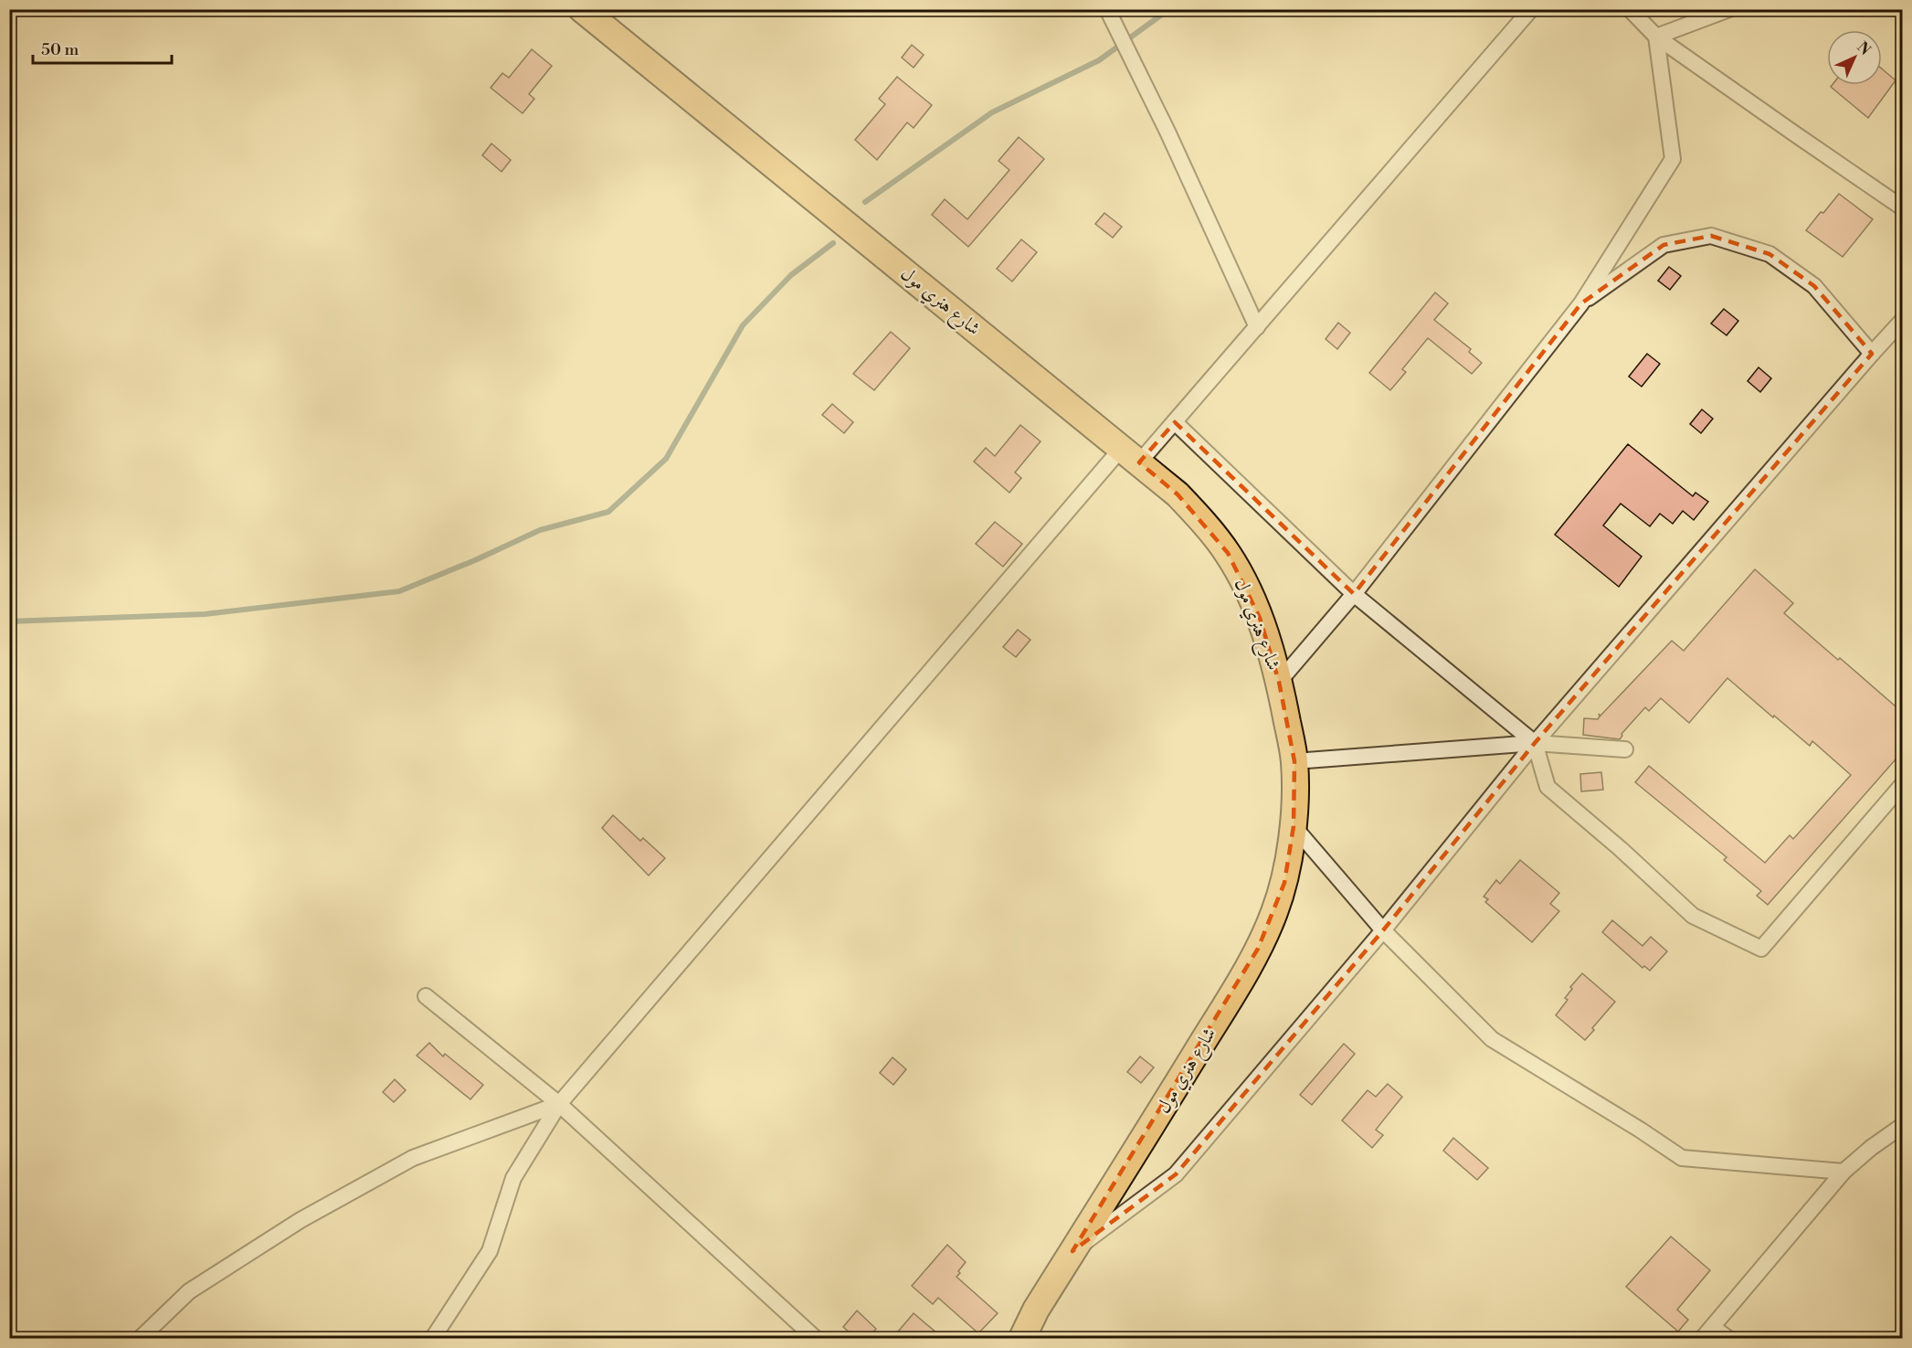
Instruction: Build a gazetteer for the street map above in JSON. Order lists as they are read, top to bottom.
{
  "streets": {
    "highway": ["شارع هنري مول"]
  },
  "scale_bar": "50 m",
  "north": "top right"
}
